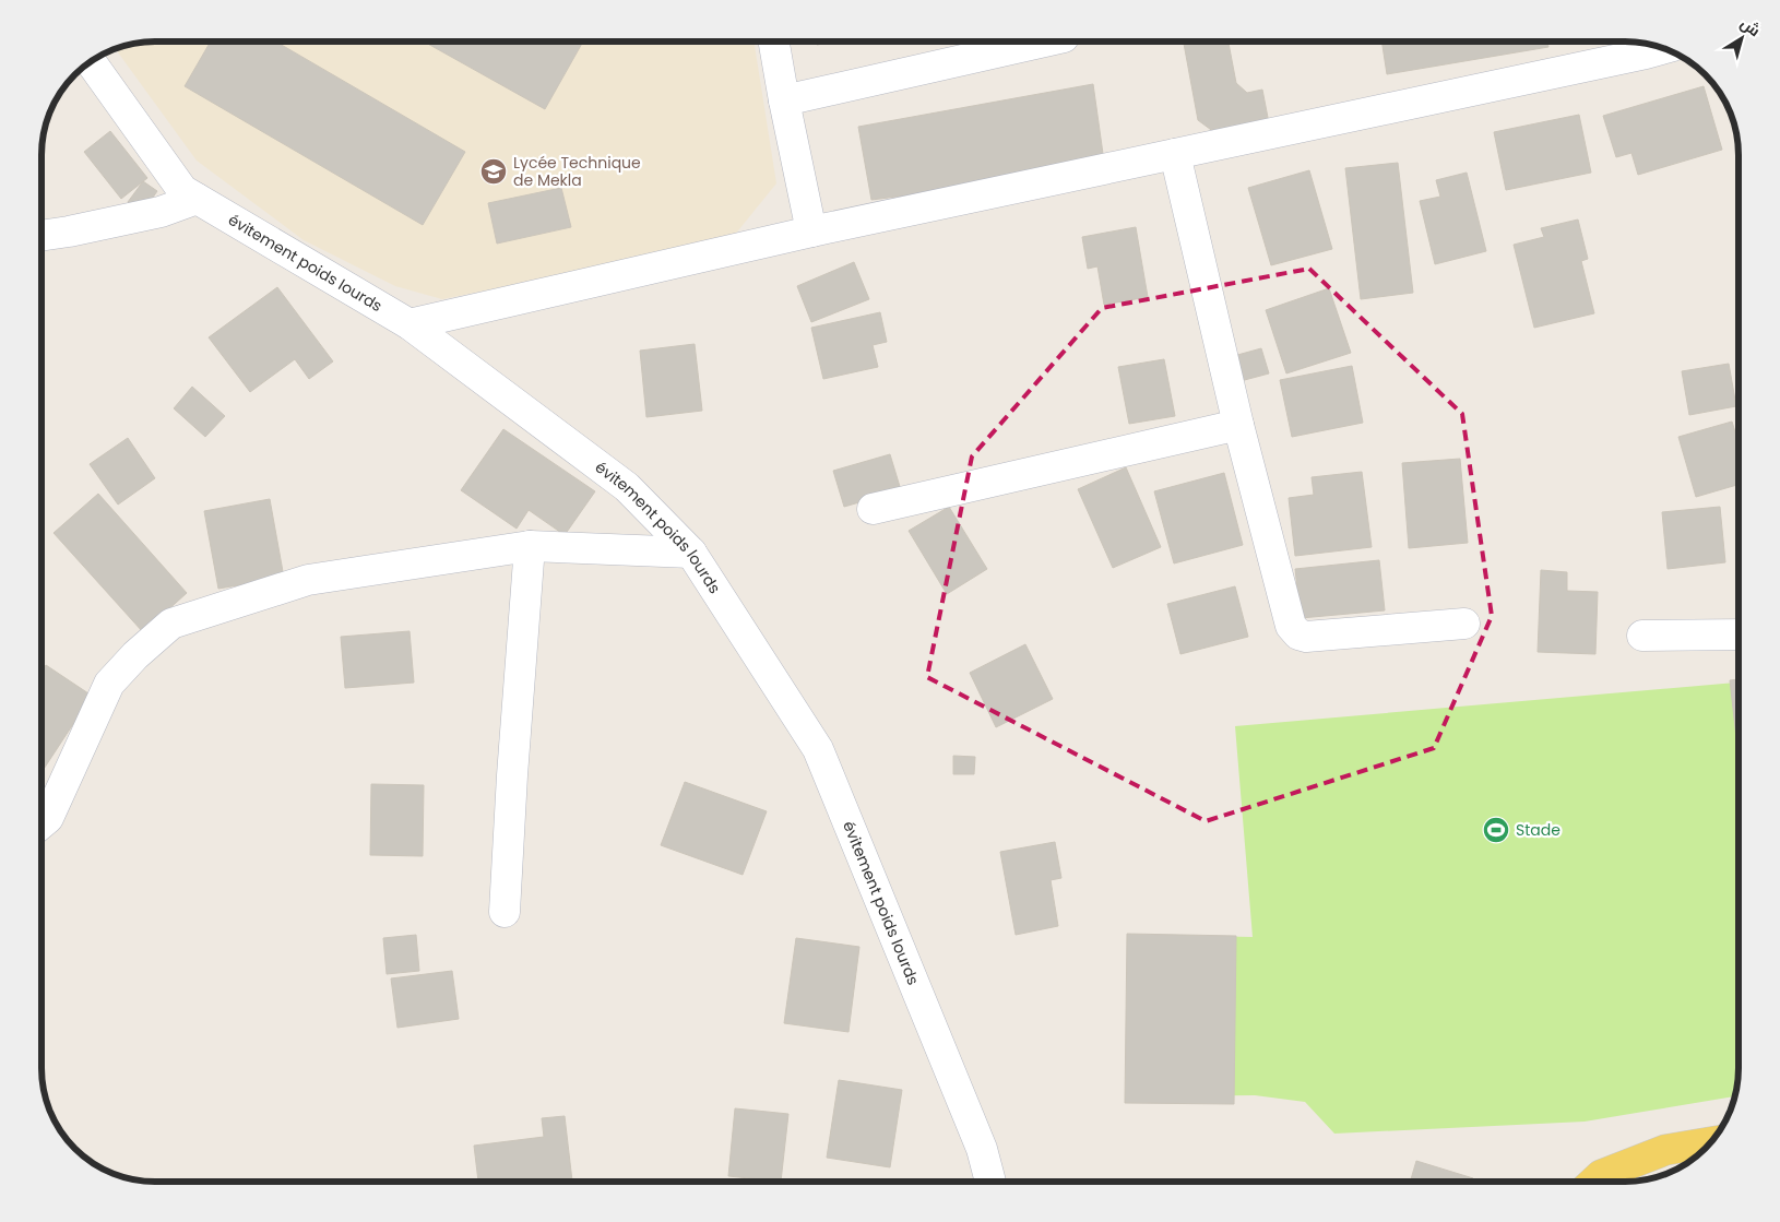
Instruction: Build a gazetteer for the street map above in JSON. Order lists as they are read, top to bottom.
{
  "streets": {
    "street": ["évitement poids lourds"]
  },
  "places": {
    "school or university": ["Lycée Technique de Mekla"],
    "sports": ["Stade"]
  },
  "north": "top right"
}
